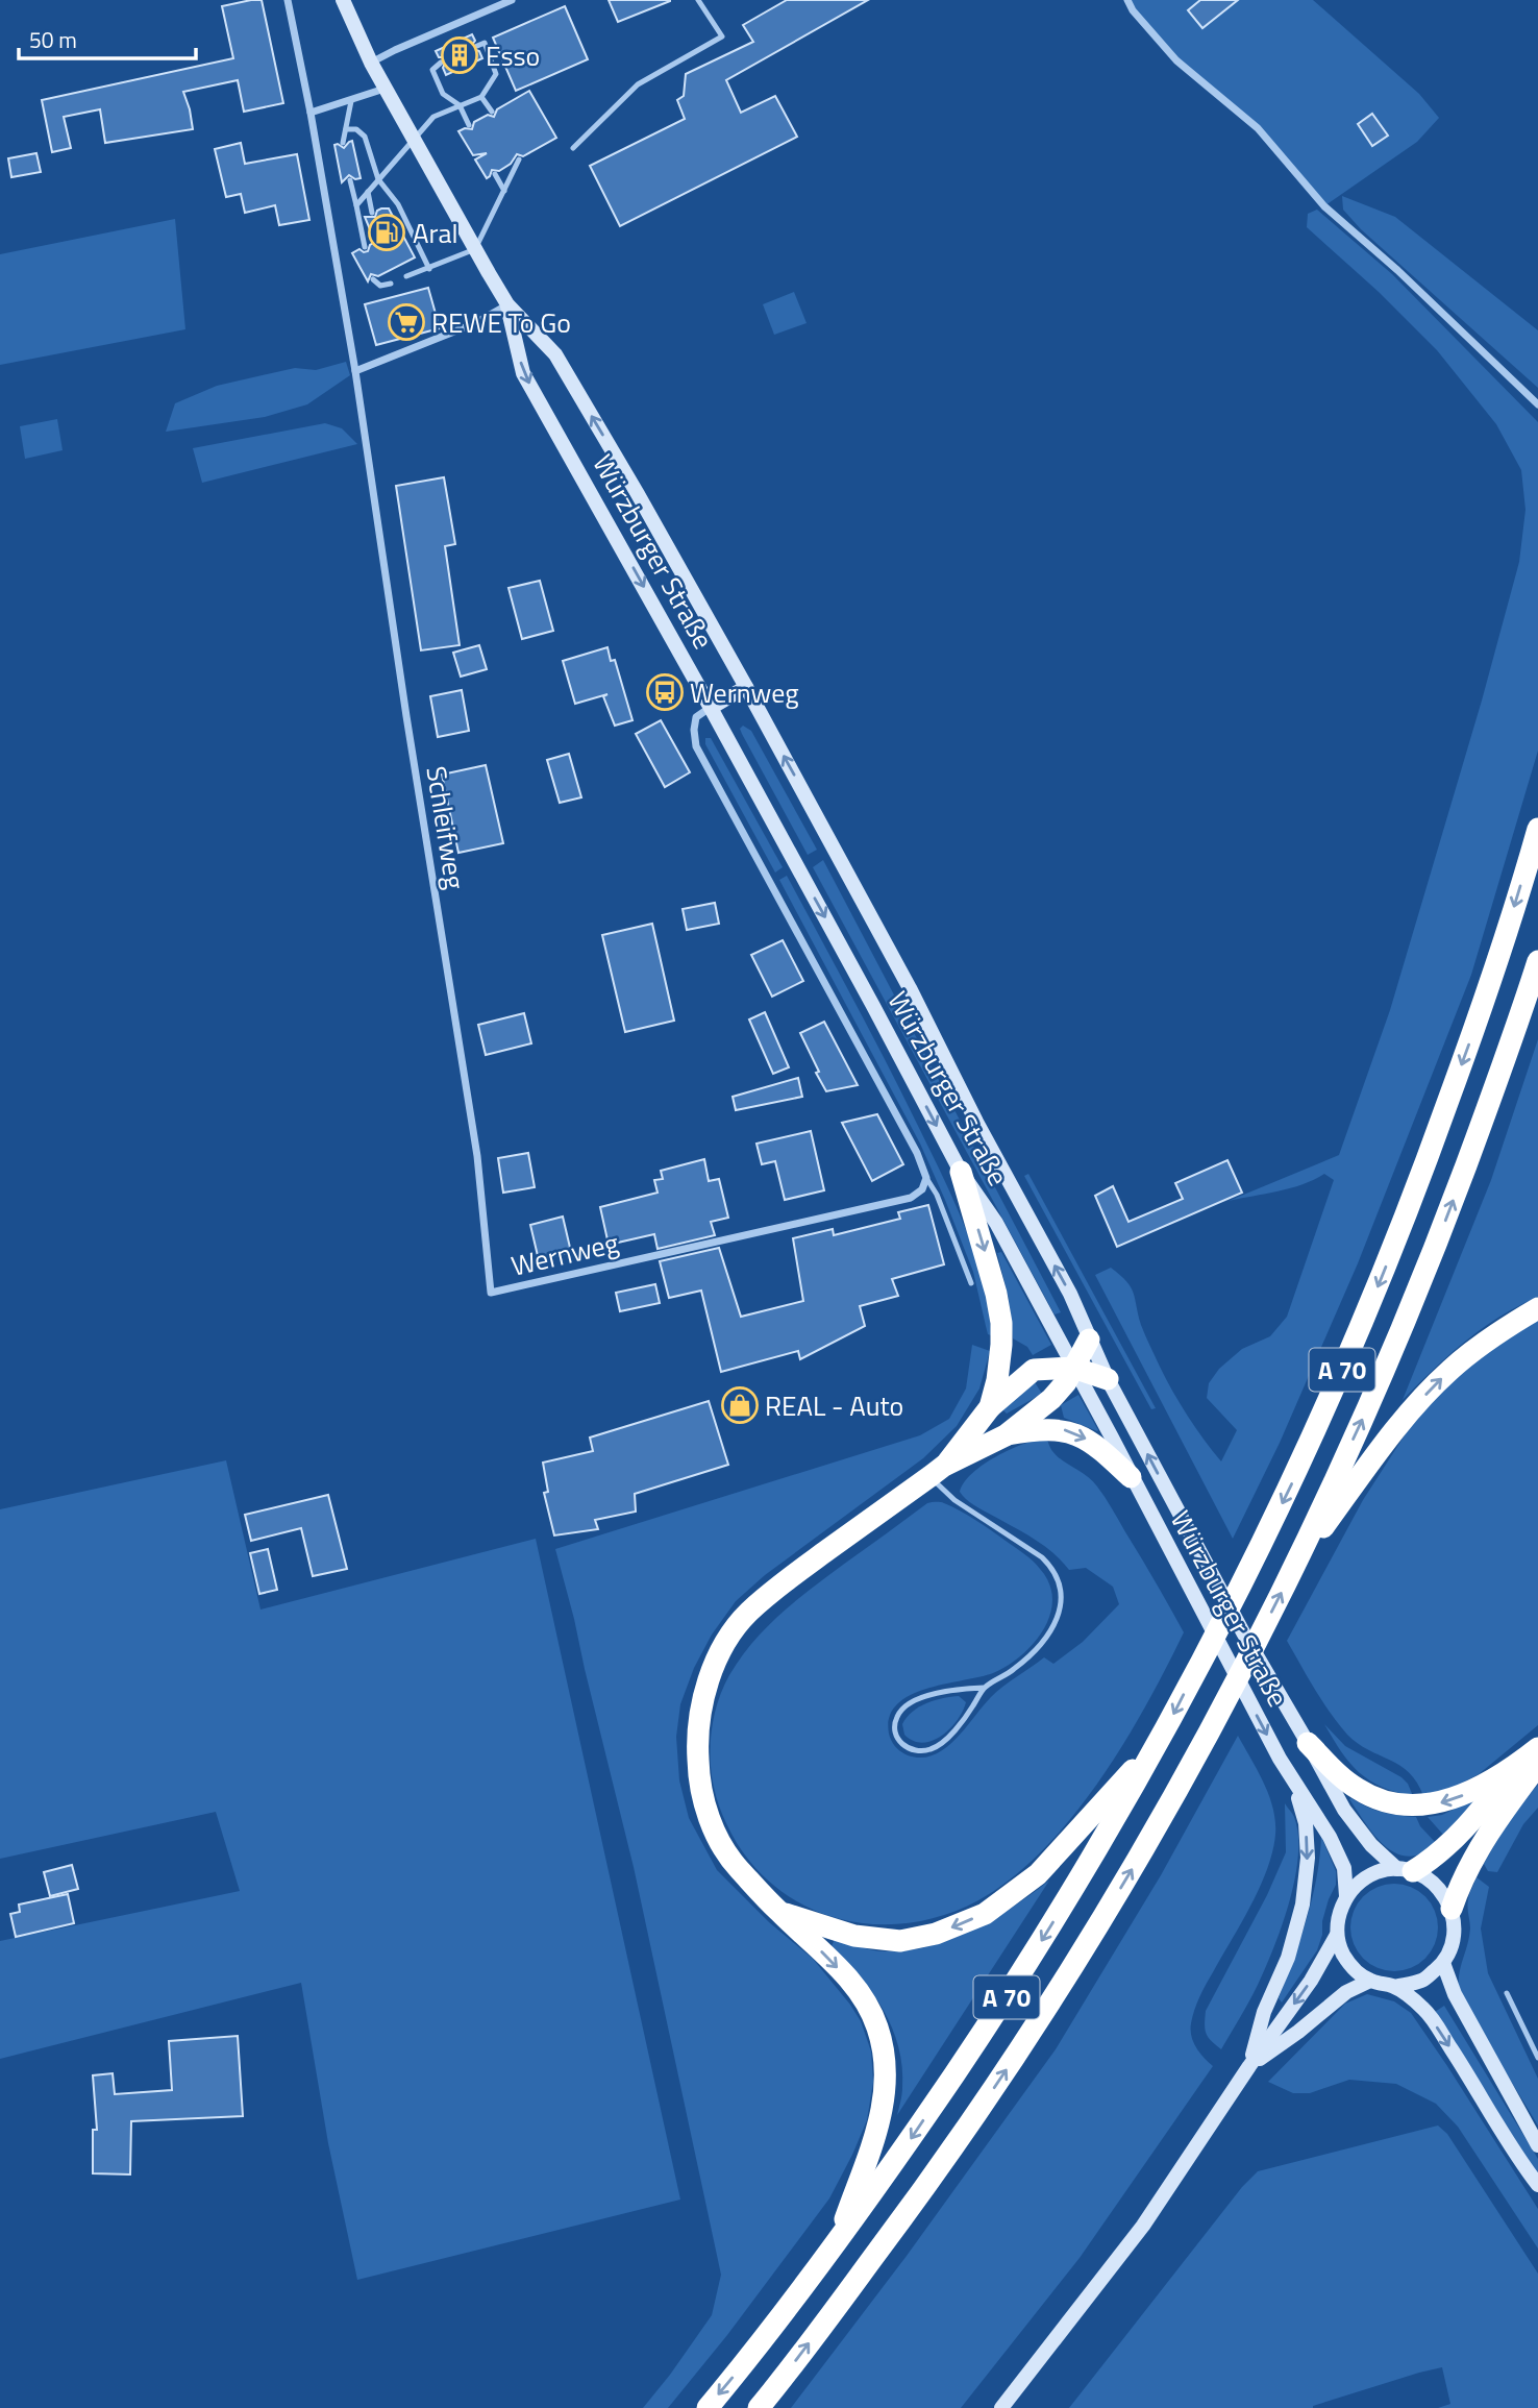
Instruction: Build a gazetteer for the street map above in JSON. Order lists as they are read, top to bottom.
{
  "streets": {
    "highway": ["A 70"],
    "main road": ["Würzburger Straße"],
    "street": ["Schleifweg", "Wernweg"]
  },
  "crossings": [
    ["Schleifweg", "Wernweg"]
  ],
  "places": {
    "building": ["Esso"],
    "fuel station": ["Aral"],
    "supermarket": ["REWE To Go"],
    "bus stop": ["Wernweg"],
    "shop": ["REAL - Auto"]
  },
  "scale_bar": "50 m"
}
